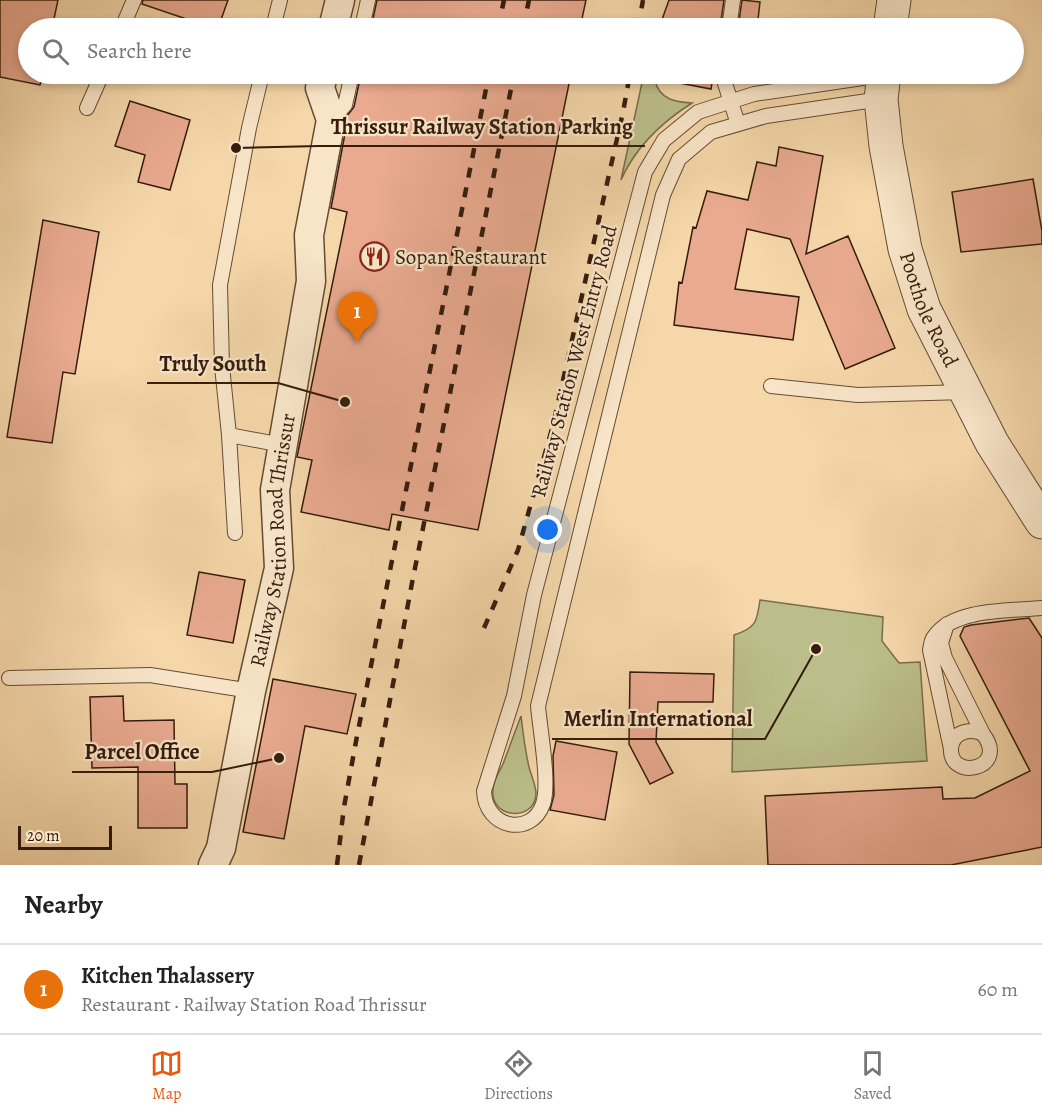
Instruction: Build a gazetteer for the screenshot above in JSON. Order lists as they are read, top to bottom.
{
  "streets": {
    "street": ["Poothole Road", "Railway Station Road Thrissur"],
    "lane": ["Railway Station West Entry Road"]
  },
  "places": {
    "other": [
      "Thrissur Railway Station Parking",
      "Truly South",
      "Merlin International",
      "Parcel Office"
    ],
    "restaurant": ["Sopan Restaurant"]
  },
  "scale_bar": "20 m",
  "page": {
    "search": "Search here",
    "pins": "1",
    "scale": "20 m",
    "heading": "Nearby",
    "list": [
      {
        "mark": "1",
        "name": "Kitchen Thalassery",
        "note": "Restaurant · Railway Station Road Thrissur",
        "value": "60 m"
      }
    ],
    "nav": ["Map", "Directions", "Saved"]
  }
}
